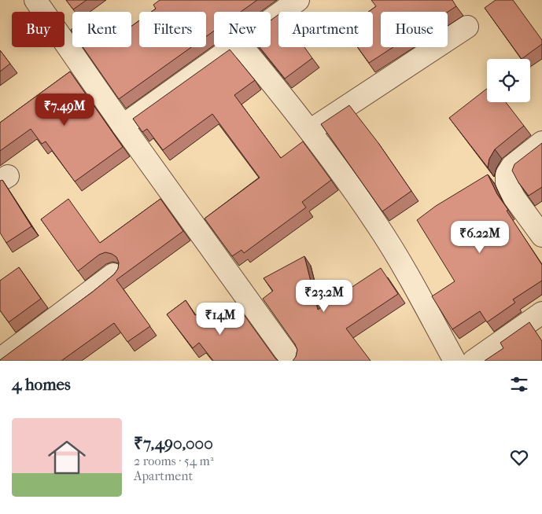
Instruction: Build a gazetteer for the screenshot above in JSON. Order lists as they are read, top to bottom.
{
  "page": {
    "chip": [
      "Buy",
      "Rent",
      "Filters",
      "New",
      "Apartment",
      "House"
    ],
    "price": [
      "₹7.49M",
      "₹6.22M",
      "₹23.2M",
      "₹14M"
    ],
    "heading": "4 homes",
    "list": [
      {
        "name": "₹7,490,000",
        "note": "2 rooms · 54 m² · Apartment"
      }
    ]
  }
}
